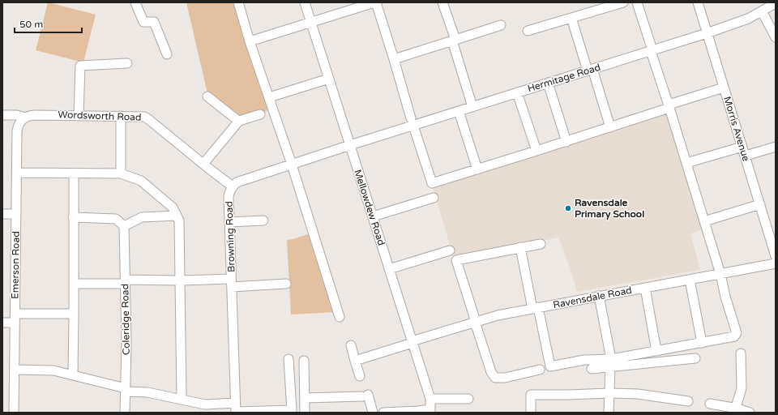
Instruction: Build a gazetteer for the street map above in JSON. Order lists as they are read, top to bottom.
{
  "streets": {
    "street": [
      "Hermitage Road",
      "Wordsworth Road",
      "Morris Avenue",
      "Mellowdew Road",
      "Browning Road",
      "Emerson Road",
      "Ravensdale Road",
      "Coleridge Road"
    ]
  },
  "crossings": [
    ["Hermitage Road", "Morris Avenue"],
    ["Hermitage Road", "Mellowdew Road"],
    ["Wordsworth Road", "Browning Road"],
    ["Wordsworth Road", "Emerson Road"],
    ["Mellowdew Road", "Ravensdale Road"]
  ],
  "places": ["Ravensdale Primary School"],
  "scale_bar": "50 m"
}
